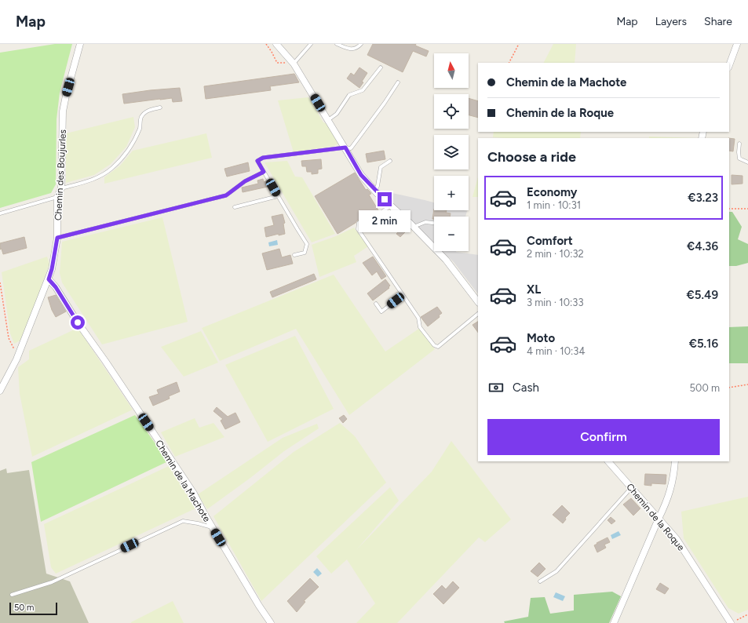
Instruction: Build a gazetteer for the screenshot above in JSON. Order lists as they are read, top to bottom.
{
  "streets": {
    "street": ["Chemin des Boujurles", "Chemin de la Machote", "Chemin de la Roque"]
  },
  "crossings": [
    ["Chemin des Boujurles", "Chemin de la Machote"]
  ],
  "scale_bar": "50 m",
  "north": "top",
  "page": {
    "header": "Map",
    "nav": ["Map", "Layers", "Share"],
    "map_buttons": ["+", "−"],
    "banner": ["Chemin de la Machote", "Chemin de la Roque"],
    "heading": "Choose a ride",
    "list": [
      {
        "name": "Economy",
        "note": "1 min · 10:31",
        "value": "€3.23"
      },
      {
        "name": "Comfort",
        "note": "2 min · 10:32",
        "value": "€4.36"
      },
      {
        "name": "XL",
        "note": "3 min · 10:33",
        "value": "€5.49"
      },
      {
        "name": "Moto",
        "note": "4 min · 10:34",
        "value": "€5.16"
      }
    ],
    "bubble": "2 min",
    "pay": ["Cash", "500 m"],
    "buttons": "Confirm",
    "scale": "50 m"
  }
}
